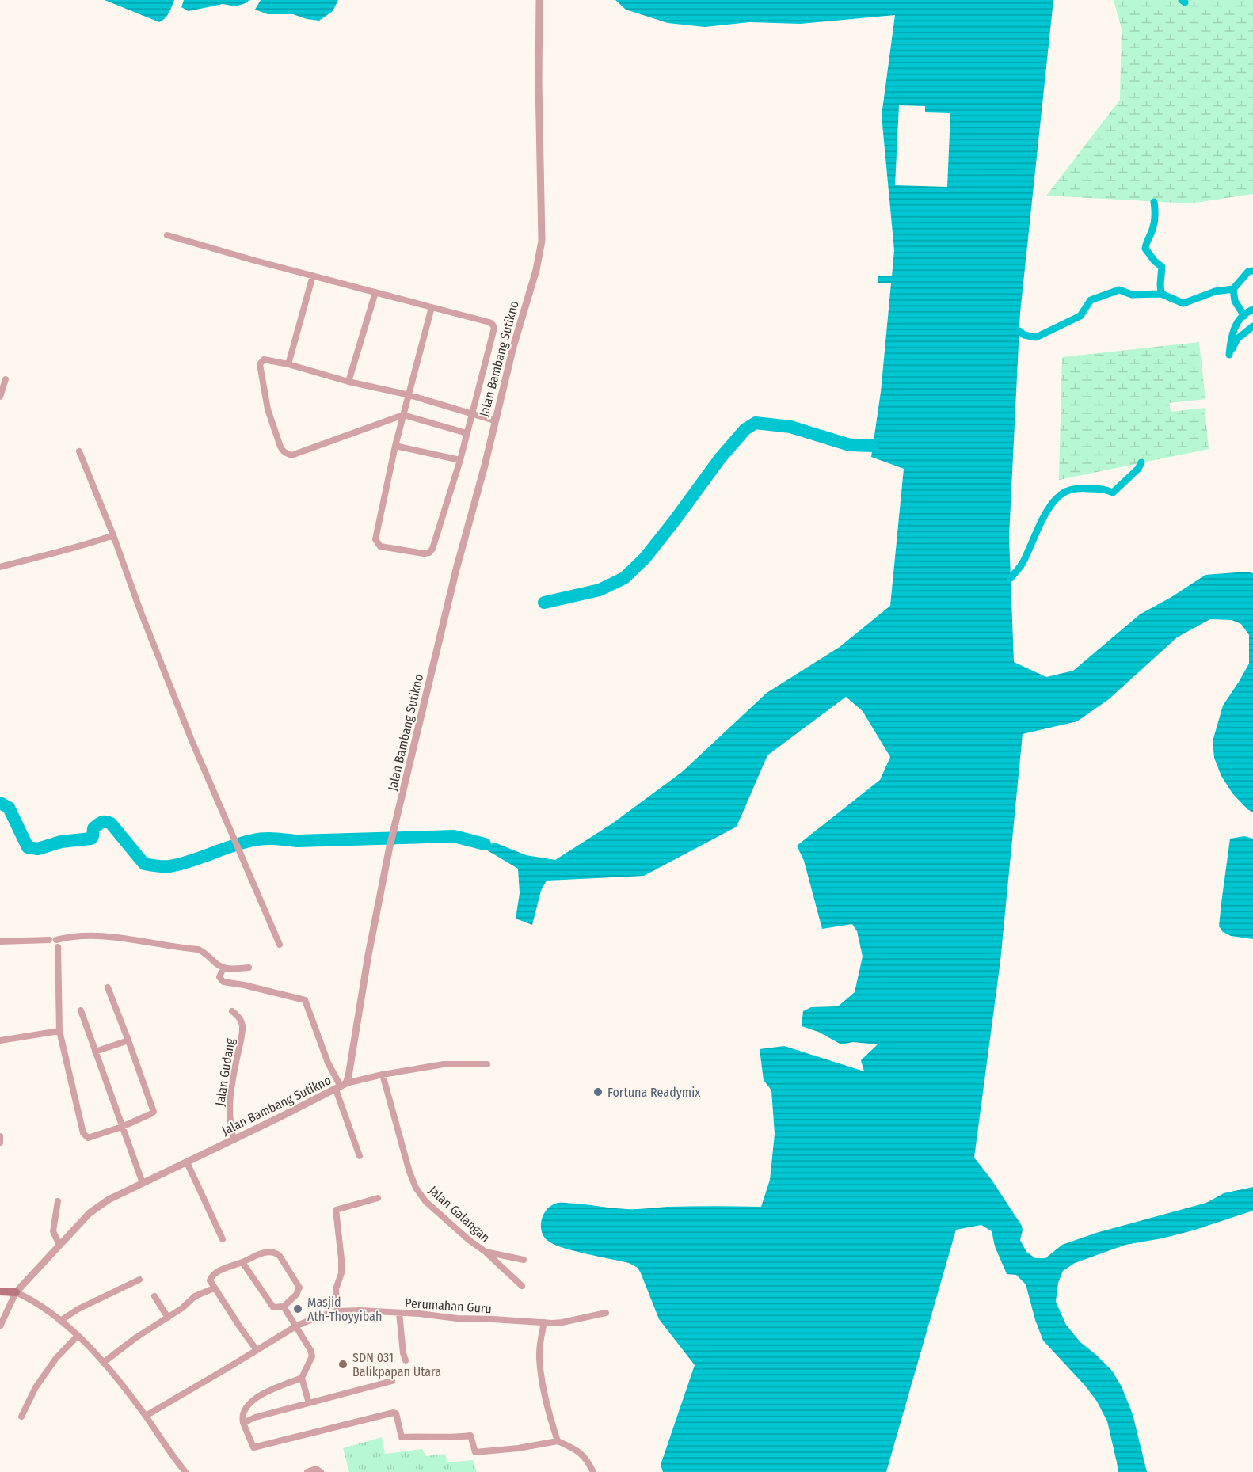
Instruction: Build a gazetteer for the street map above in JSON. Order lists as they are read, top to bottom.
{
  "streets": {
    "street": [
      "Jalan Bambang Sutikno",
      "Jalan Gudang",
      "Jalan Galangan",
      "Perumahan Guru"
    ]
  },
  "crossings": [
    ["Jalan Bambang Sutikno", "Jalan Gudang"]
  ],
  "places": ["Fortuna Readymix", "Masjid Ath-Thoyyibah", "SDN 031 Balikpapan Utara"]
}
